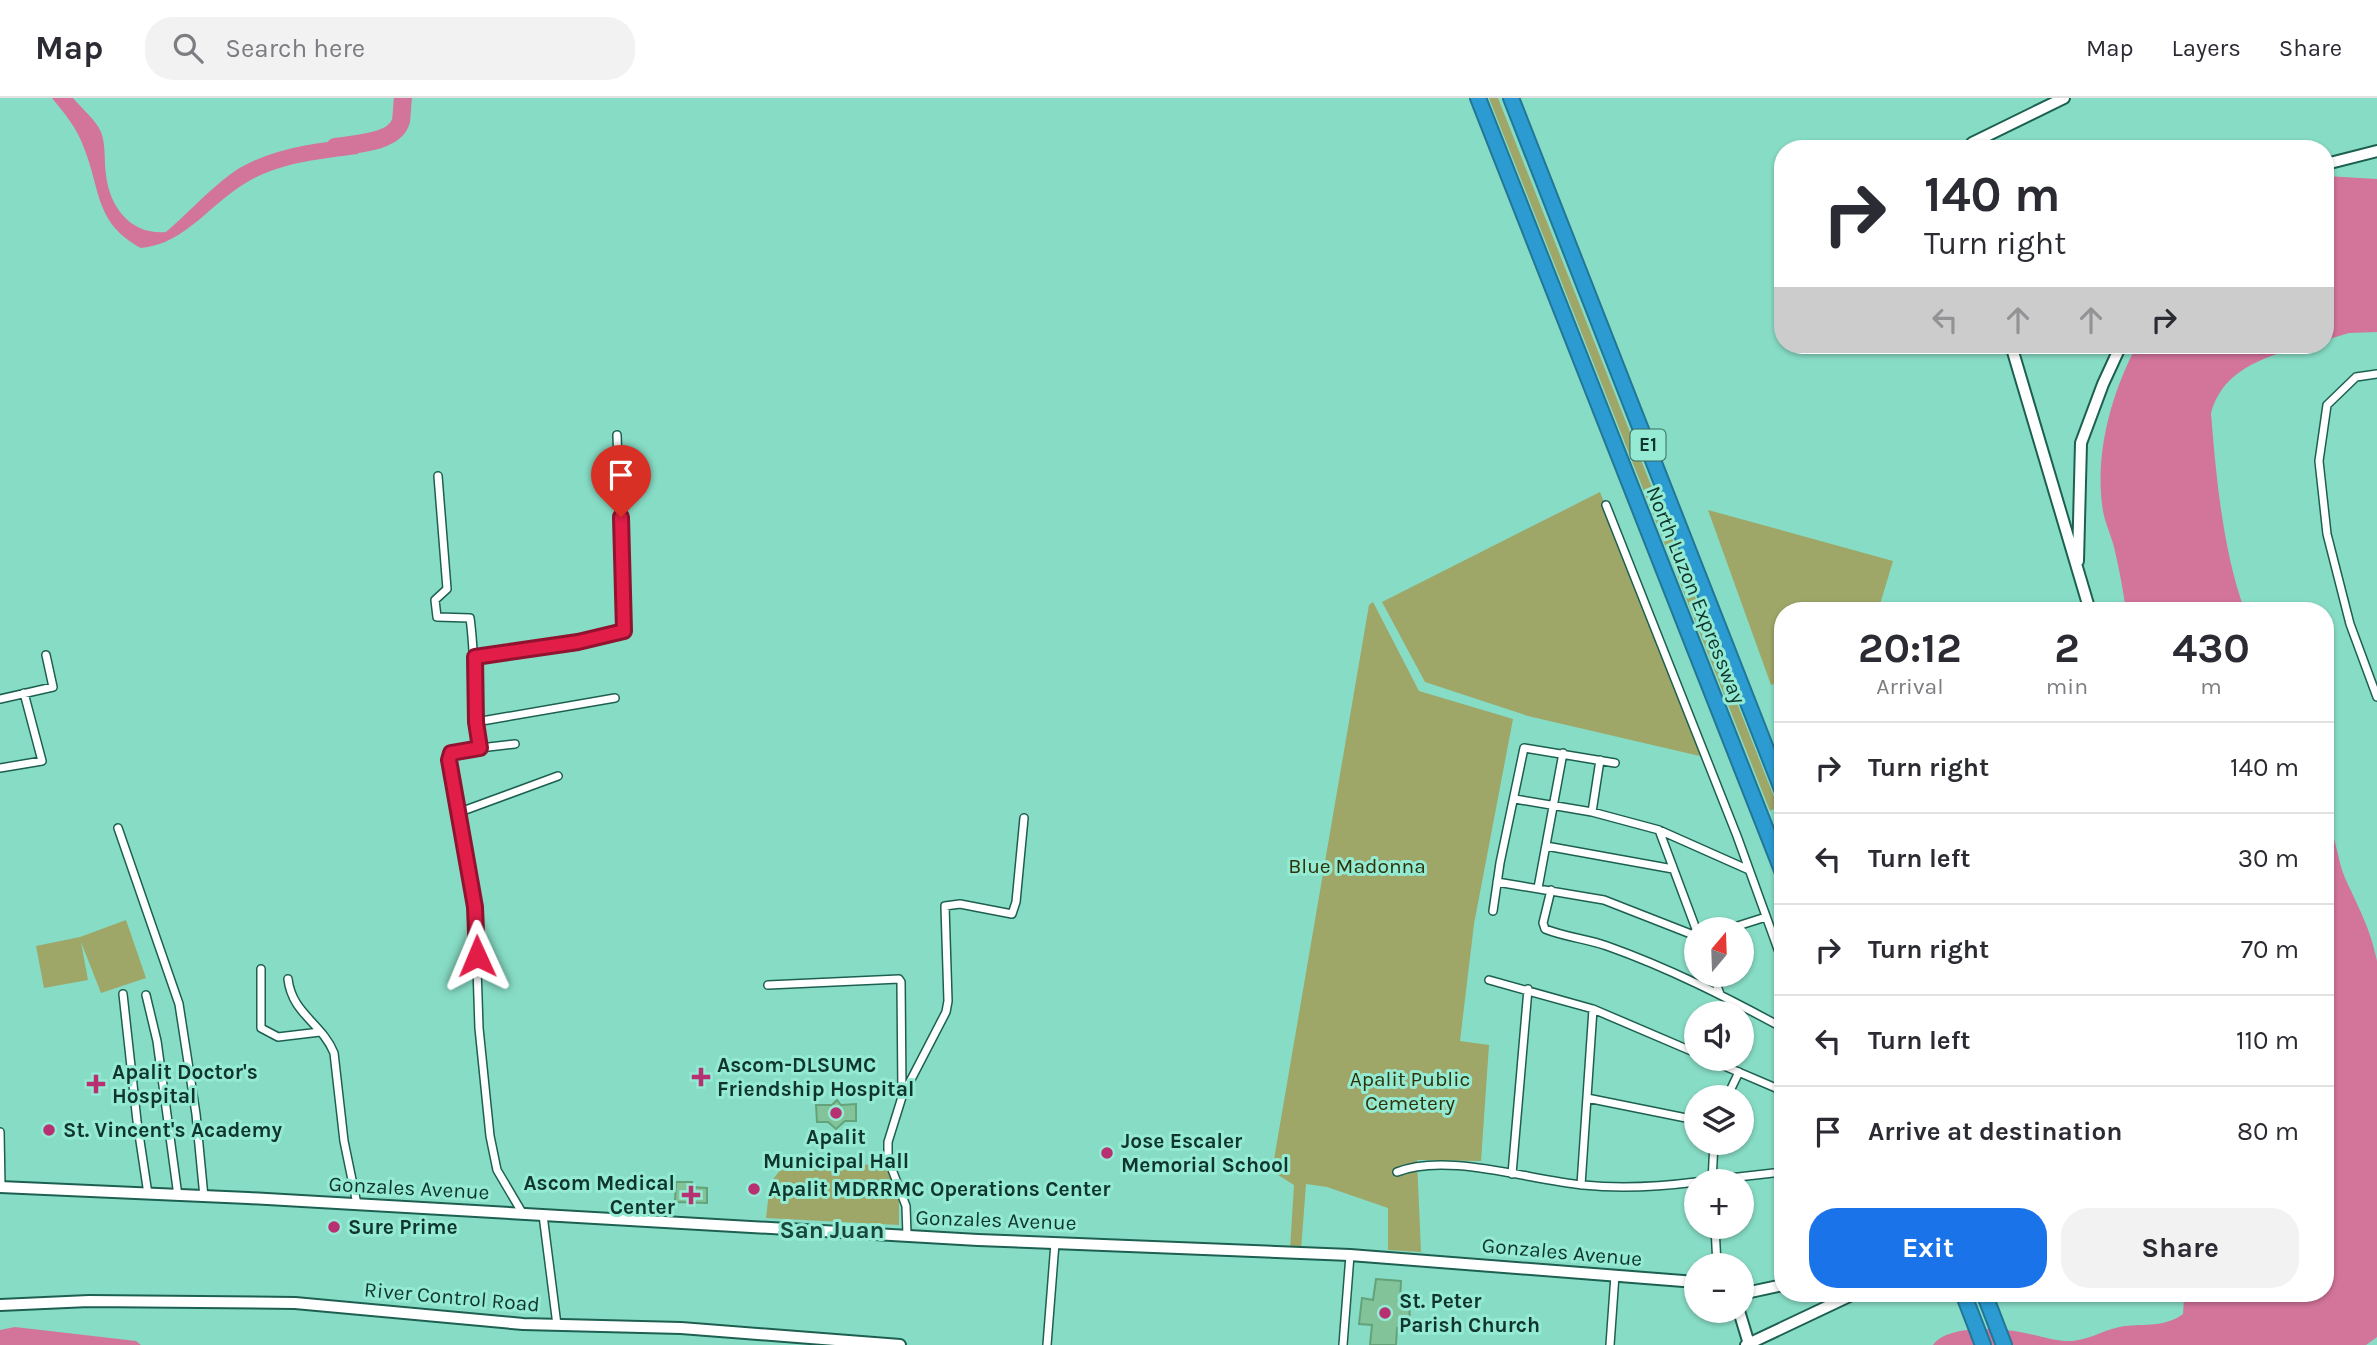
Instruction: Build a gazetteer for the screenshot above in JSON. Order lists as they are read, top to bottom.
{
  "streets": {
    "highway": ["E1", "North Luzon Expressway"],
    "main road": ["Gonzales Avenue", "River Control Road"]
  },
  "districts": ["San Juan"],
  "parks": ["Blue Madonna", "Apalit Public Cemetery"],
  "places": {
    "health": ["Ascom-DLSUMC Friendship Hospital", "Apalit Doctor's Hospital", "Ascom Medical Center"],
    "other": [
      "Apalit Municipal Hall",
      "St. Vincent's Academy",
      "Jose Escaler Memorial School",
      "Apalit MDRRMC Operations Center",
      "Sure Prime",
      "St. Peter Parish Church"
    ]
  },
  "north": "top",
  "page": {
    "header": "Map",
    "search": "Search here",
    "nav": ["Map", "Layers", "Share"],
    "turn": ["140 m", "Turn right"],
    "eta": [
      "20:12",
      "Arrival",
      "2",
      "min",
      "430",
      "m"
    ],
    "list": [
      {
        "name": "Turn right",
        "value": "140 m"
      },
      {
        "name": "Turn left",
        "value": "30 m"
      },
      {
        "name": "Turn right",
        "value": "70 m"
      },
      {
        "name": "Turn left",
        "value": "110 m"
      },
      {
        "name": "Arrive at destination",
        "value": "80 m"
      }
    ],
    "map_buttons": ["+", "−"],
    "buttons": ["Exit", "Share"]
  }
}
